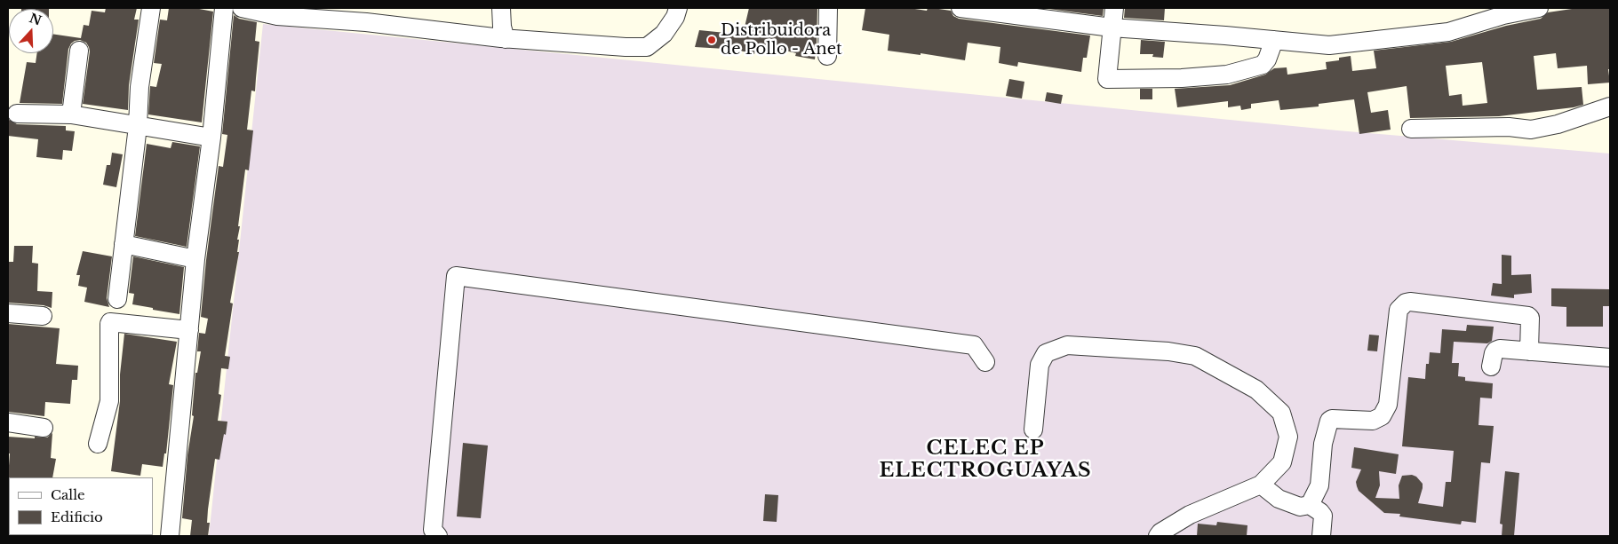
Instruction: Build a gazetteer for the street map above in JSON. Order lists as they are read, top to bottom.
{
  "districts": ["CELEC EP ELECTROGUAYAS"],
  "places": ["Distribuidora de Pollo - Anet"],
  "legend": ["Calle", "Edificio"],
  "north": "top"
}
